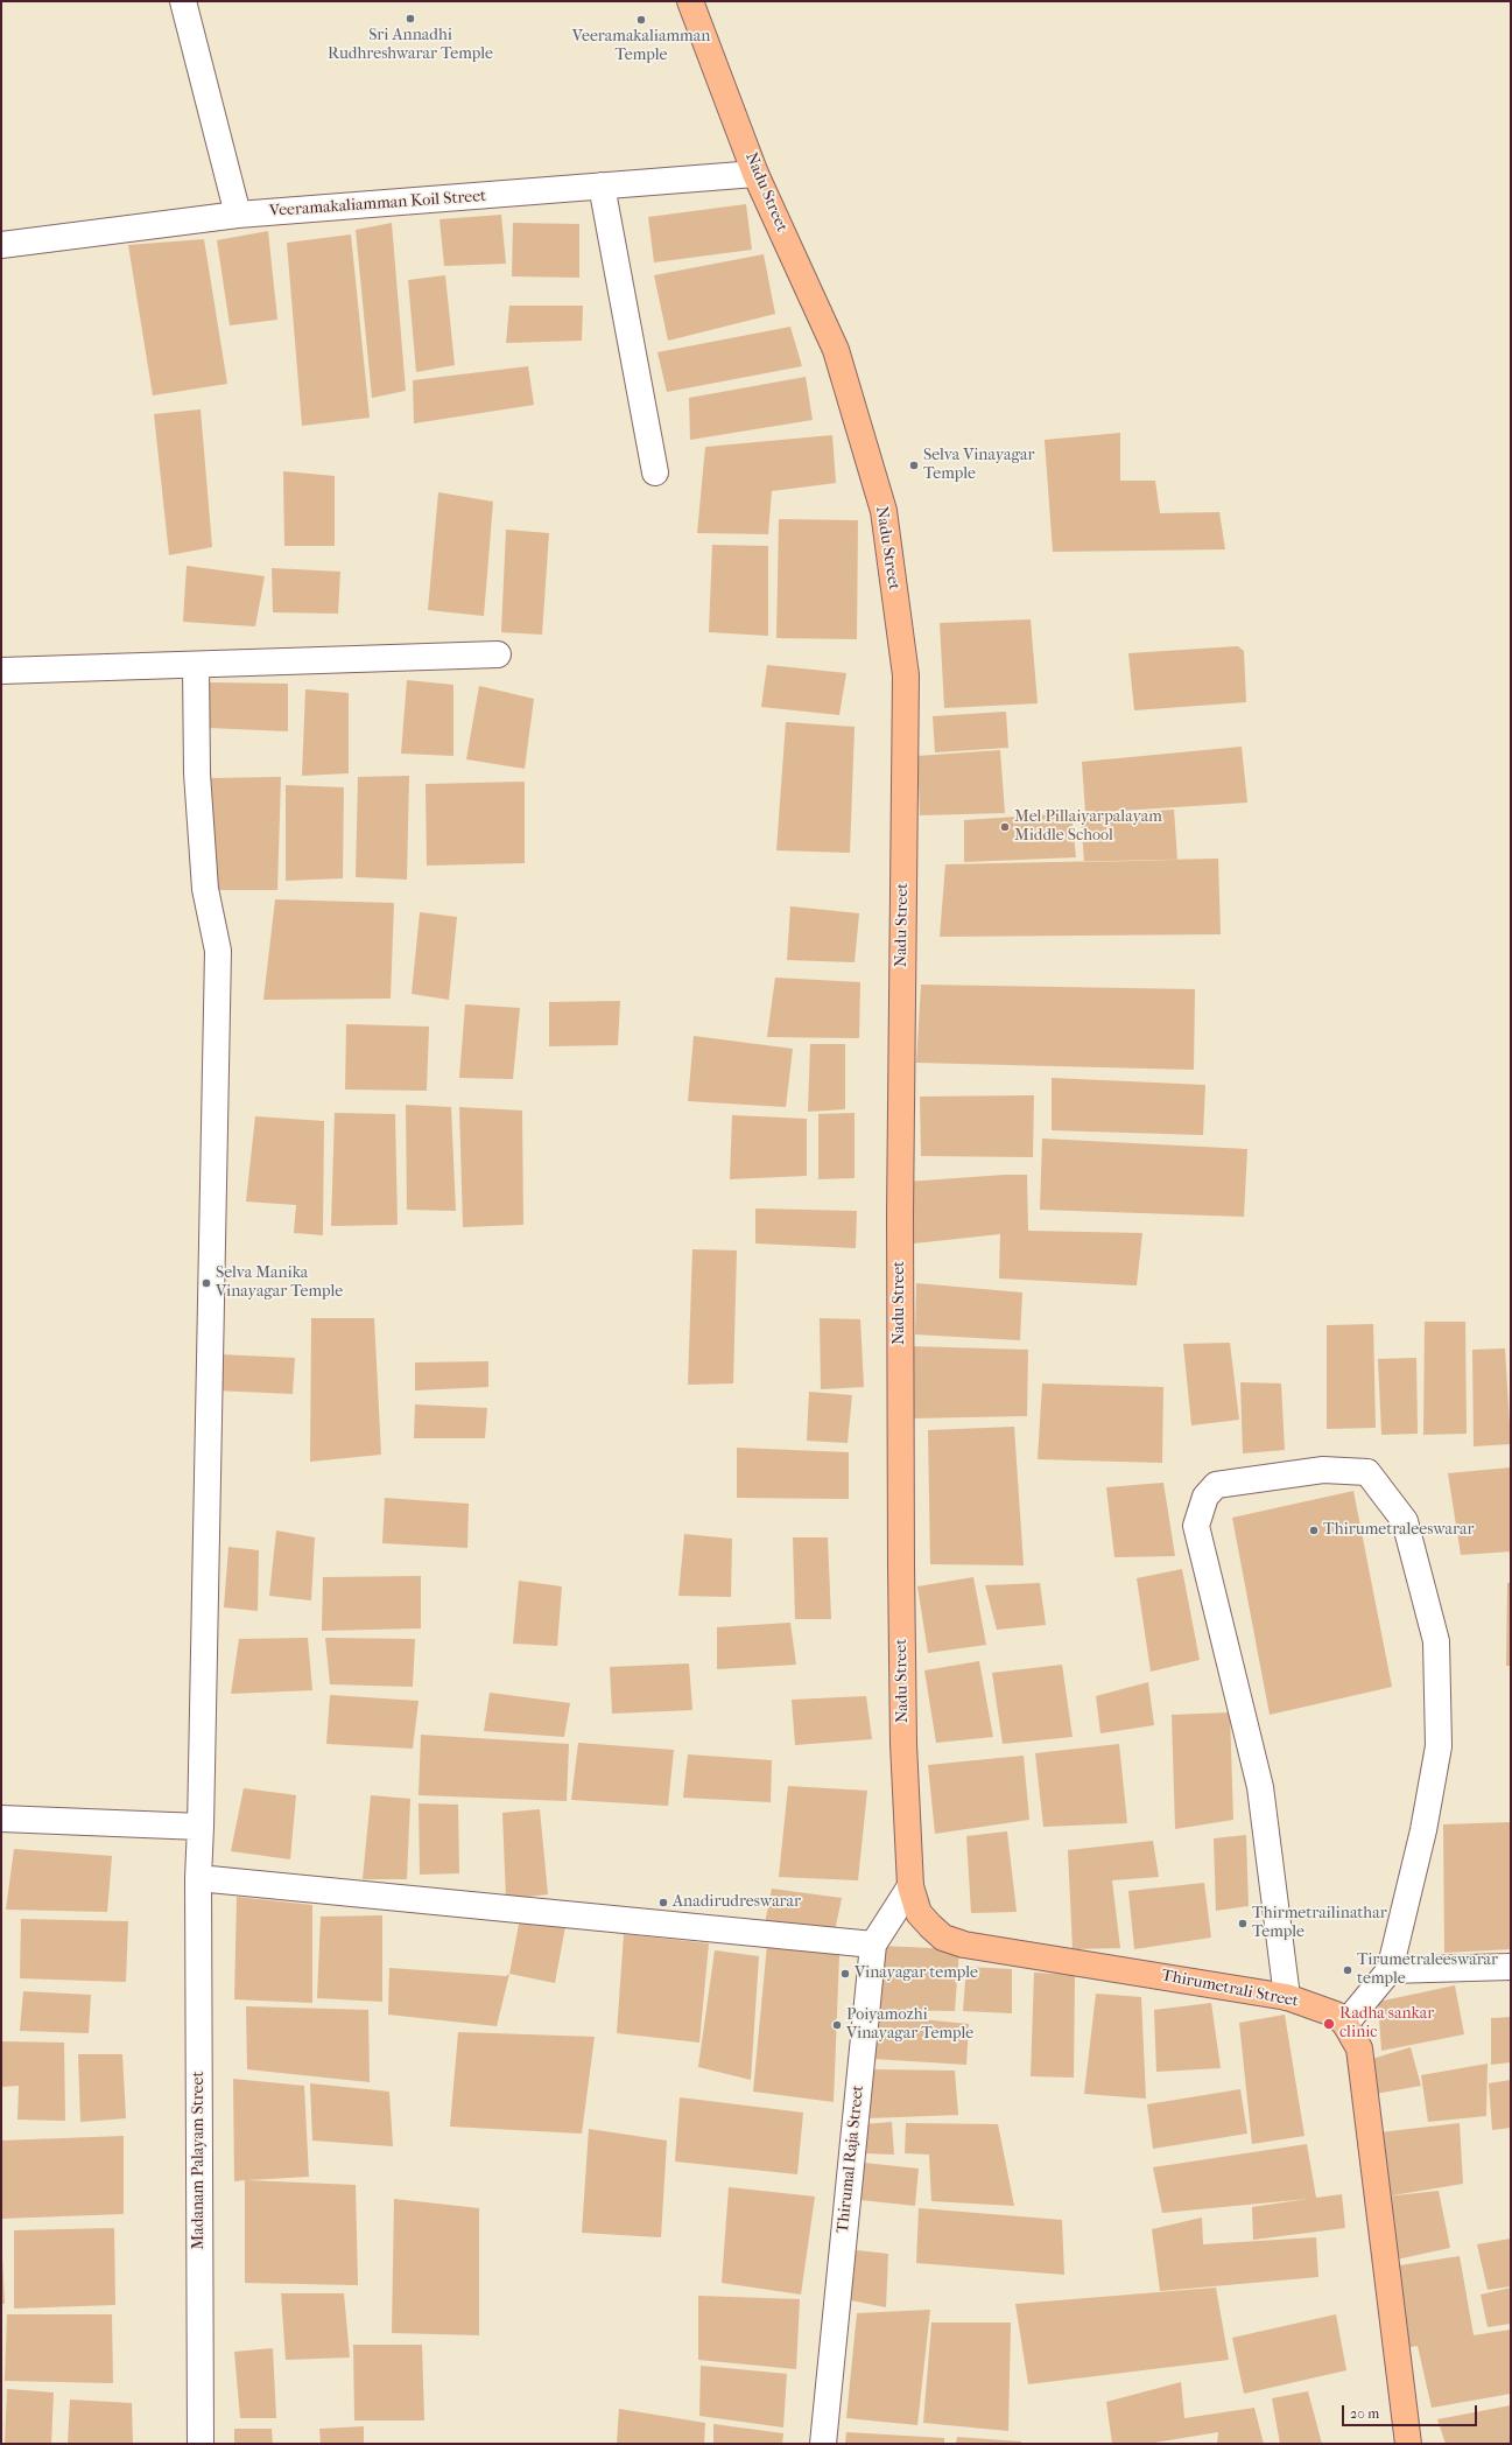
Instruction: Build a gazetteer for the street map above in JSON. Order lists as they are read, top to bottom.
{
  "streets": {
    "main road": ["Nadu Street", "Thirumetrali Street"],
    "street": ["Veeramakaliamman Koil Street", "Thirumal Raja Street", "Madanam Palayam Street"]
  },
  "crossings": [
    ["Nadu Street", "Veeramakaliamman Koil Street"],
    ["Nadu Street", "Thirumetrali Street"],
    ["Nadu Street", "Thirumal Raja Street"],
    ["Thirumetrali Street", "Thirumal Raja Street"]
  ],
  "places": [
    "Sri Annadhi Rudhreshwarar Temple",
    "Veeramakaliamman Temple",
    "Selva Vinayagar Temple",
    "Mel Pillaiyarpalayam Middle School",
    "Selva Manika Vinayagar Temple",
    "Thirumetraleeswarar",
    "Anadirudreswarar",
    "Thirmetrailinathar Temple",
    "Tirumetraleeswarar temple",
    "Vinayagar temple",
    "Radha sankar clinic",
    "Poiyamozhi Vinayagar Temple"
  ],
  "scale_bar": "20 m"
}
